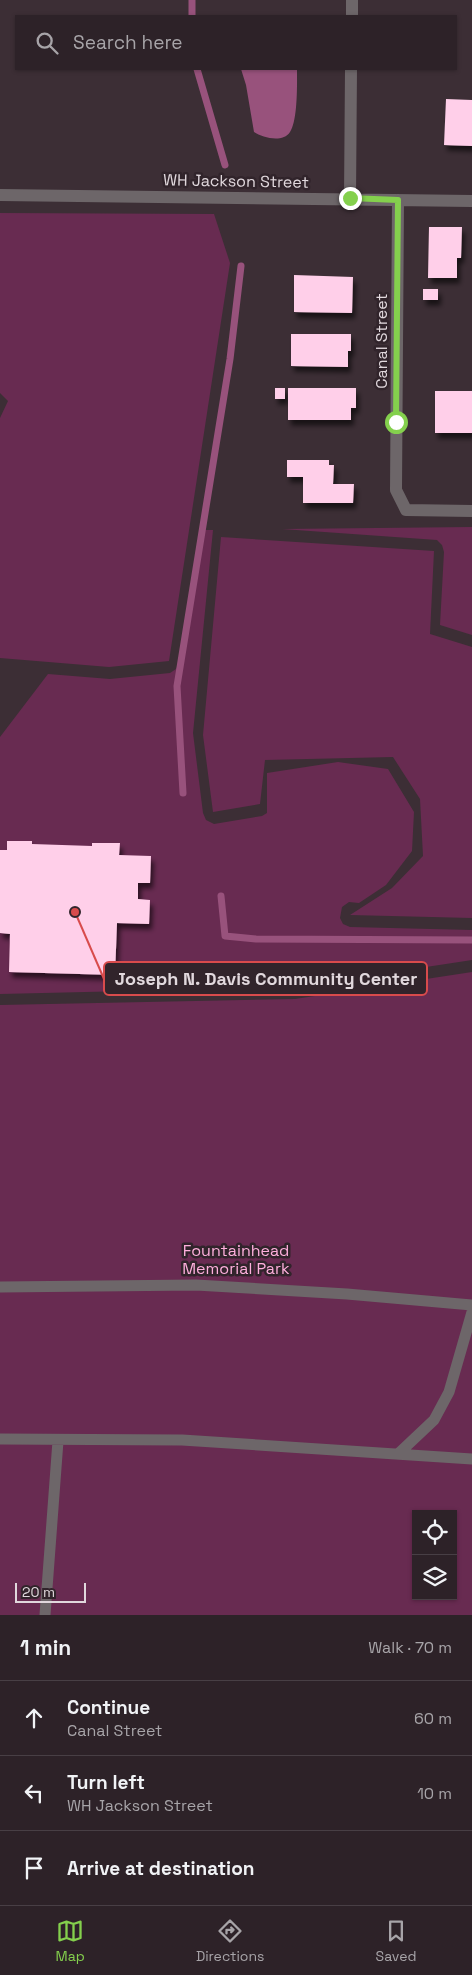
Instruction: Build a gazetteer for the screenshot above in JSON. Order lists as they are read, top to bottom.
{
  "streets": {
    "street": ["WH Jackson Street", "Canal Street"]
  },
  "crossings": [
    ["WH Jackson Street", "Canal Street"]
  ],
  "parks": ["Fountainhead Memorial Park"],
  "places": ["Joseph N. Davis Community Center"],
  "scale_bar": "20 m",
  "page": {
    "search": "Search here",
    "scale": "20 m",
    "heading": ["1 min", "Walk · 70 m"],
    "list": [
      ["Continue", "Canal Street", "60 m"],
      ["Turn left", "WH Jackson Street", "10 m"],
      "Arrive at destination"
    ],
    "nav": ["Map", "Directions", "Saved"]
  }
}
